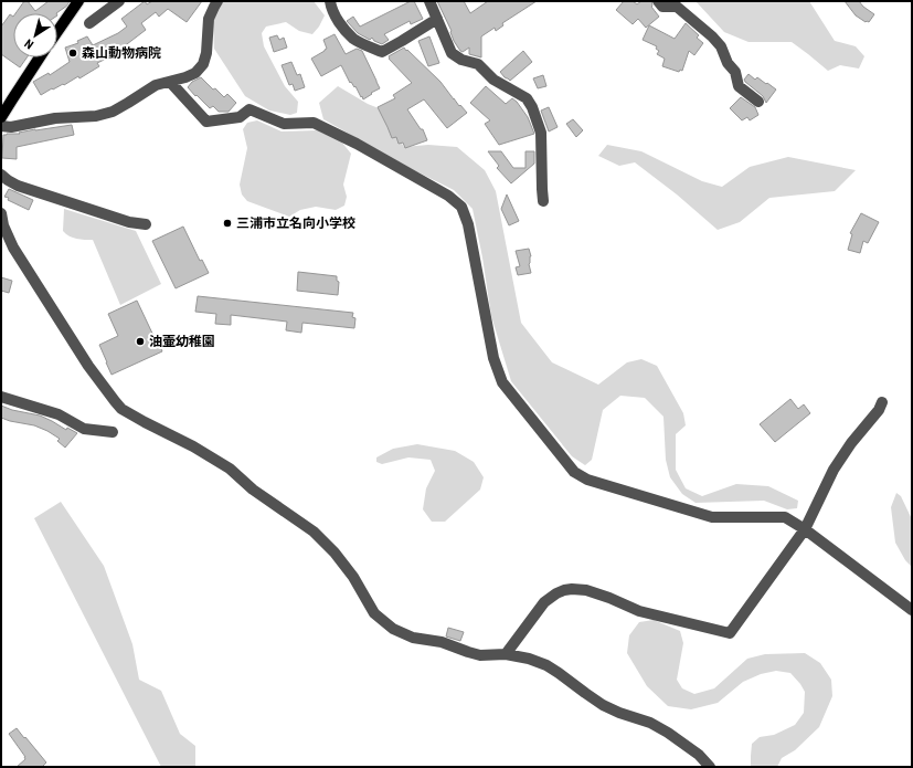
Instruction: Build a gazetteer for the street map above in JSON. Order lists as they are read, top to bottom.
{
  "places": ["森山動物病院", "三浦市立名向小学校", "油壷幼稚園"],
  "north": "bottom left"
}
